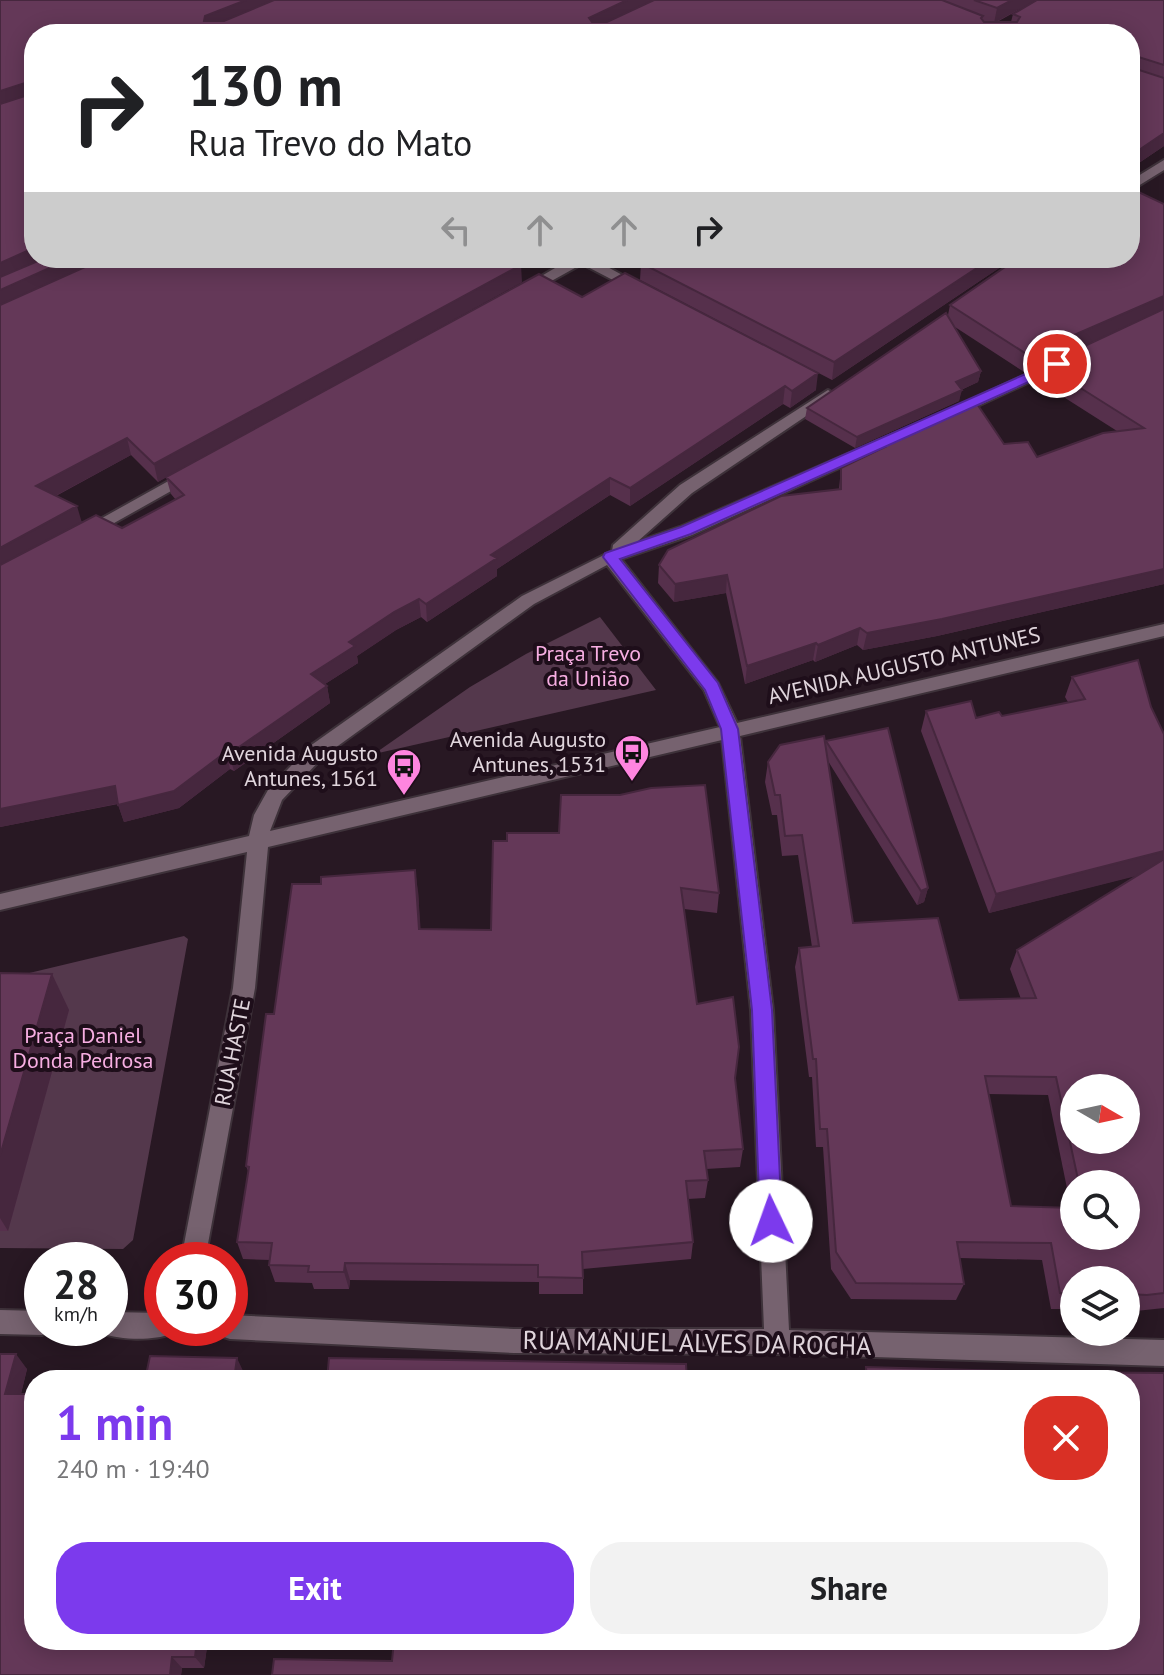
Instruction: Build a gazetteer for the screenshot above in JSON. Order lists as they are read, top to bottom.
{
  "streets": {
    "street": ["AVENIDA AUGUSTO ANTUNES", "RUA HASTE", "RUA MANUEL ALVES DA ROCHA"]
  },
  "crossings": [
    ["AVENIDA AUGUSTO ANTUNES", "RUA HASTE"]
  ],
  "parks": ["Praça Trevo da União", "Praça Daniel Donda Pedrosa"],
  "places": {
    "bus stop": ["Avenida Augusto Antunes, 1531", "Avenida Augusto Antunes, 1561"]
  },
  "north": "right",
  "page": {
    "turn": ["130 m", "Rua Trevo do Mato"],
    "speed": "28 km/h",
    "limit": "30",
    "heading": ["1 min", "240 m · 19:40"],
    "buttons": ["Exit", "Share"]
  }
}
